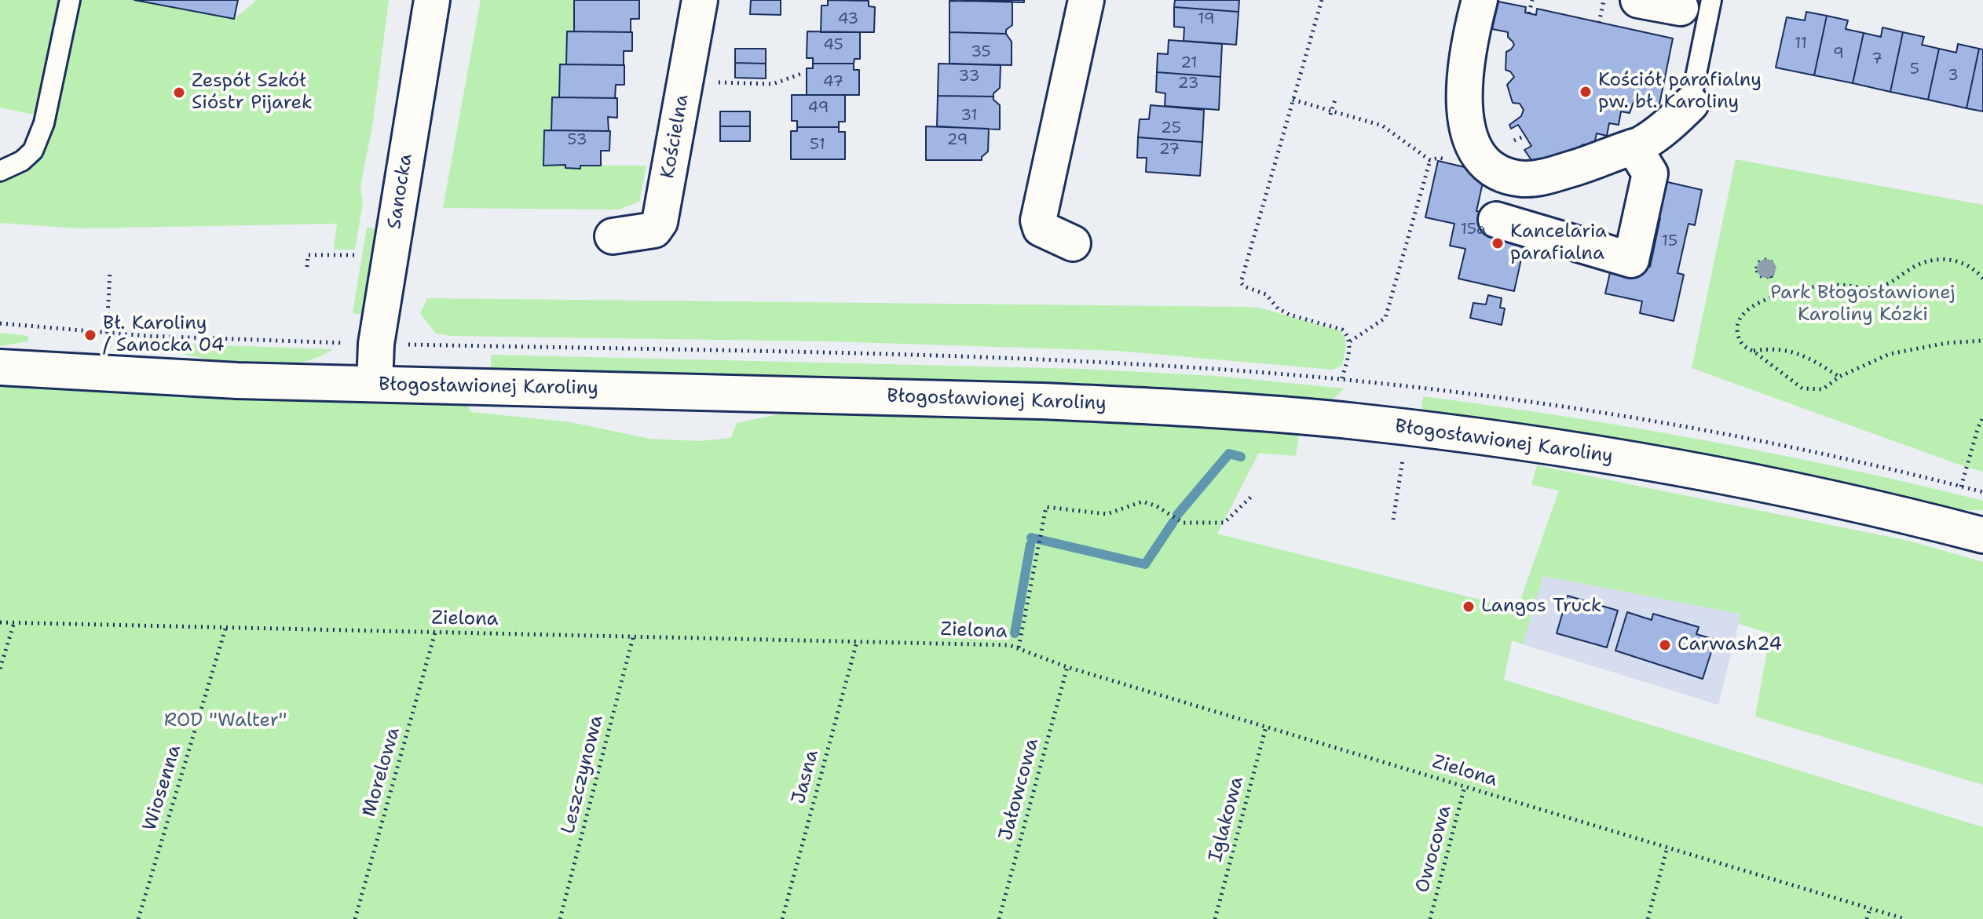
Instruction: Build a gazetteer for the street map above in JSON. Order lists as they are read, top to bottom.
{
  "streets": {
    "street": ["Kościelna", "Sanocka", "Błogosławionej Karoliny"],
    "path": [
      "Zielona",
      "Morelowa",
      "Leszczynowa",
      "Jasna",
      "Wiosenna",
      "Jałowcowa",
      "Iglakowa",
      "Owocowa"
    ]
  },
  "crossings": [
    ["Sanocka", "Błogosławionej Karoliny"],
    ["Zielona", "Morelowa"],
    ["Zielona", "Leszczynowa"],
    ["Zielona", "Jasna"],
    ["Zielona", "Wiosenna"],
    ["Zielona", "Jałowcowa"],
    ["Zielona", "Iglakowa"],
    ["Zielona", "Owocowa"]
  ],
  "parks": ["Park Błogosławionej Karoliny Kózki", "ROD \"Walter\""],
  "places": [
    "Kościół parafialny pw. bł. Karoliny",
    "Zespół Szkół Sióstr Pijarek",
    "Kancelaria parafialna",
    "Bł. Karoliny / Sanocka 04",
    "Langos Truck",
    "Carwash24"
  ],
  "house_numbers": [
    "43",
    "19",
    "11",
    "45",
    "35",
    "9",
    "7",
    "21",
    "5",
    "3",
    "33",
    "47",
    "23",
    "49",
    "31",
    "25",
    "53",
    "29",
    "51",
    "27",
    "15a",
    "15"
  ]
}
